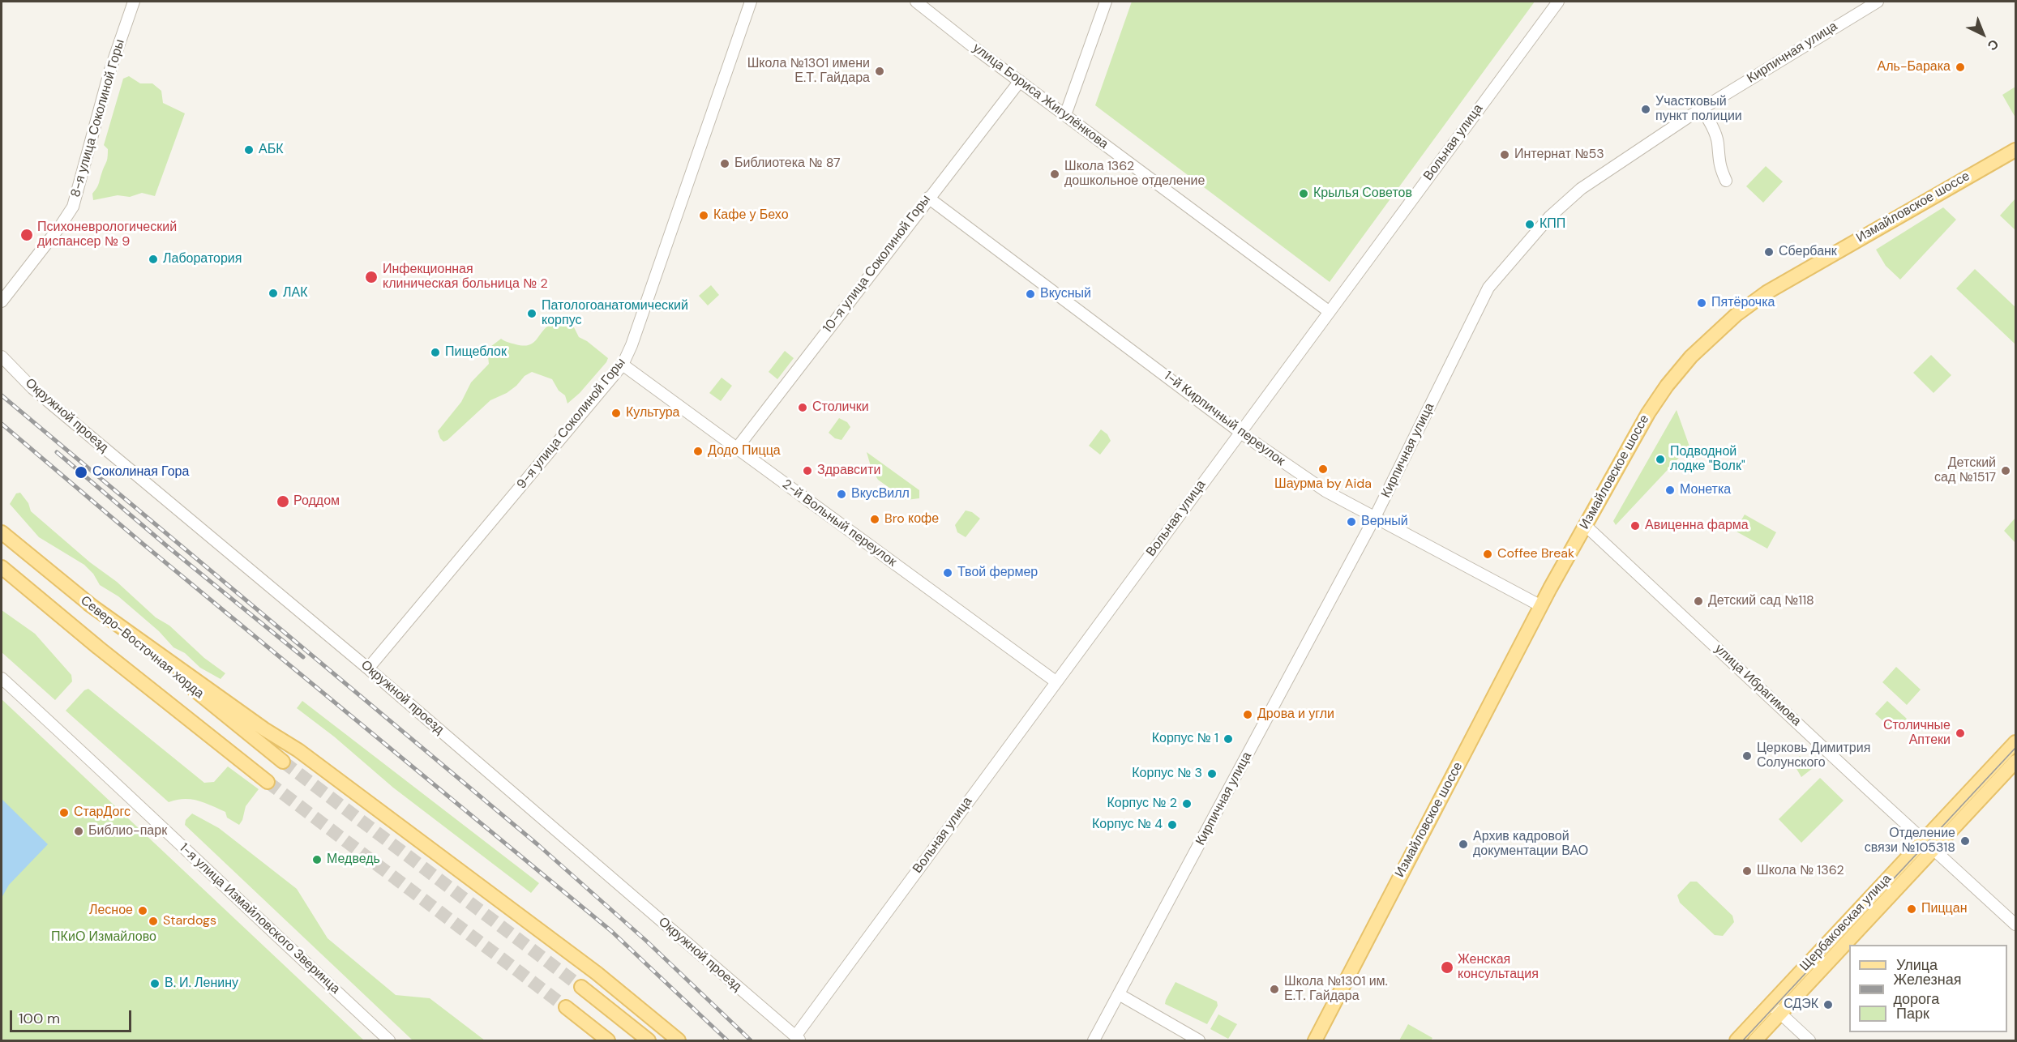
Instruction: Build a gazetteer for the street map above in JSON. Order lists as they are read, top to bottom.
{
  "streets": {
    "main road": ["Измайловское шоссе", "Северо-Восточная хорда", "Щербаковская улица"],
    "street": [
      "Кирпичная улица",
      "улица Бориса Жигулёнкова",
      "8-я улица Соколиной Горы",
      "Вольная улица",
      "10-я улица Соколиной Горы",
      "Окружной проезд",
      "1-й Кирпичный переулок",
      "9-я улица Соколиной Горы",
      "2-й Вольный переулок",
      "улица Ибрагимова",
      "1-я улица Измайловского Зверинца"
    ]
  },
  "crossings": [
    ["Кирпичная улица", "1-й Кирпичный переулок"],
    ["улица Бориса Жигулёнкова", "Вольная улица"],
    ["улица Бориса Жигулёнкова", "10-я улица Соколиной Горы"],
    ["Вольная улица", "Окружной проезд"],
    ["Вольная улица", "1-й Кирпичный переулок"],
    ["Вольная улица", "2-й Вольный переулок"],
    ["Измайловское шоссе", "1-й Кирпичный переулок"],
    ["Измайловское шоссе", "улица Ибрагимова"],
    ["10-я улица Соколиной Горы", "1-й Кирпичный переулок"],
    ["10-я улица Соколиной Горы", "2-й Вольный переулок"],
    ["Окружной проезд", "9-я улица Соколиной Горы"],
    ["9-я улица Соколиной Горы", "2-й Вольный переулок"],
    ["улица Ибрагимова", "Щербаковская улица"]
  ],
  "parks": ["ПКиО Измайлово"],
  "places": [
    "Аль-Барака",
    "Школа №1301 имени Е.Т. Гайдара",
    "Участковый пункт полиции",
    "АБК",
    "Интернат №53",
    "Библиотека № 87",
    "Школа 1362 дошкольное отделение",
    "Крылья Советов",
    "Кафе у Бехо",
    "КПП",
    "Психоневрологический диспансер № 9",
    "Сбербанк",
    "Лаборатория",
    "Инфекционная клиническая больница № 2",
    "ЛАК",
    "Вкусный",
    "Пятёрочка",
    "Патологоанатомический корпус",
    "Пищеблок",
    "Столички",
    "Культура",
    "Додо Пицца",
    "Подводной лодке \"Волк\"",
    "Шаурма by Aida",
    "Здравсити",
    "Детский сад №1517",
    "Соколиная Гора",
    "Монетка",
    "ВкусВилл",
    "Роддом",
    "Bro кофе",
    "Верный",
    "Авиценна фарма",
    "Coffee Break",
    "Твой фермер",
    "Детский сад №118",
    "Дрова и угли",
    "Столичные Аптеки",
    "Корпус № 1",
    "Церковь Димитрия Солунского",
    "Корпус № 3",
    "Корпус № 2",
    "СтарДогс",
    "Корпус № 4",
    "Библио-парк",
    "Отделение связи №105318",
    "Архив кадровой документации ВАО",
    "Медведь",
    "Школа № 1362",
    "Пиццан",
    "Лесное",
    "Stardogs",
    "Женская консультация",
    "В. И. Ленину",
    "Школа №1301 им. Е.Т. Гайдара",
    "СДЭК"
  ],
  "legend": ["Улица", "Железная дорога", "Парк"],
  "scale_bar": "100 m",
  "north": "bottom right"
}
